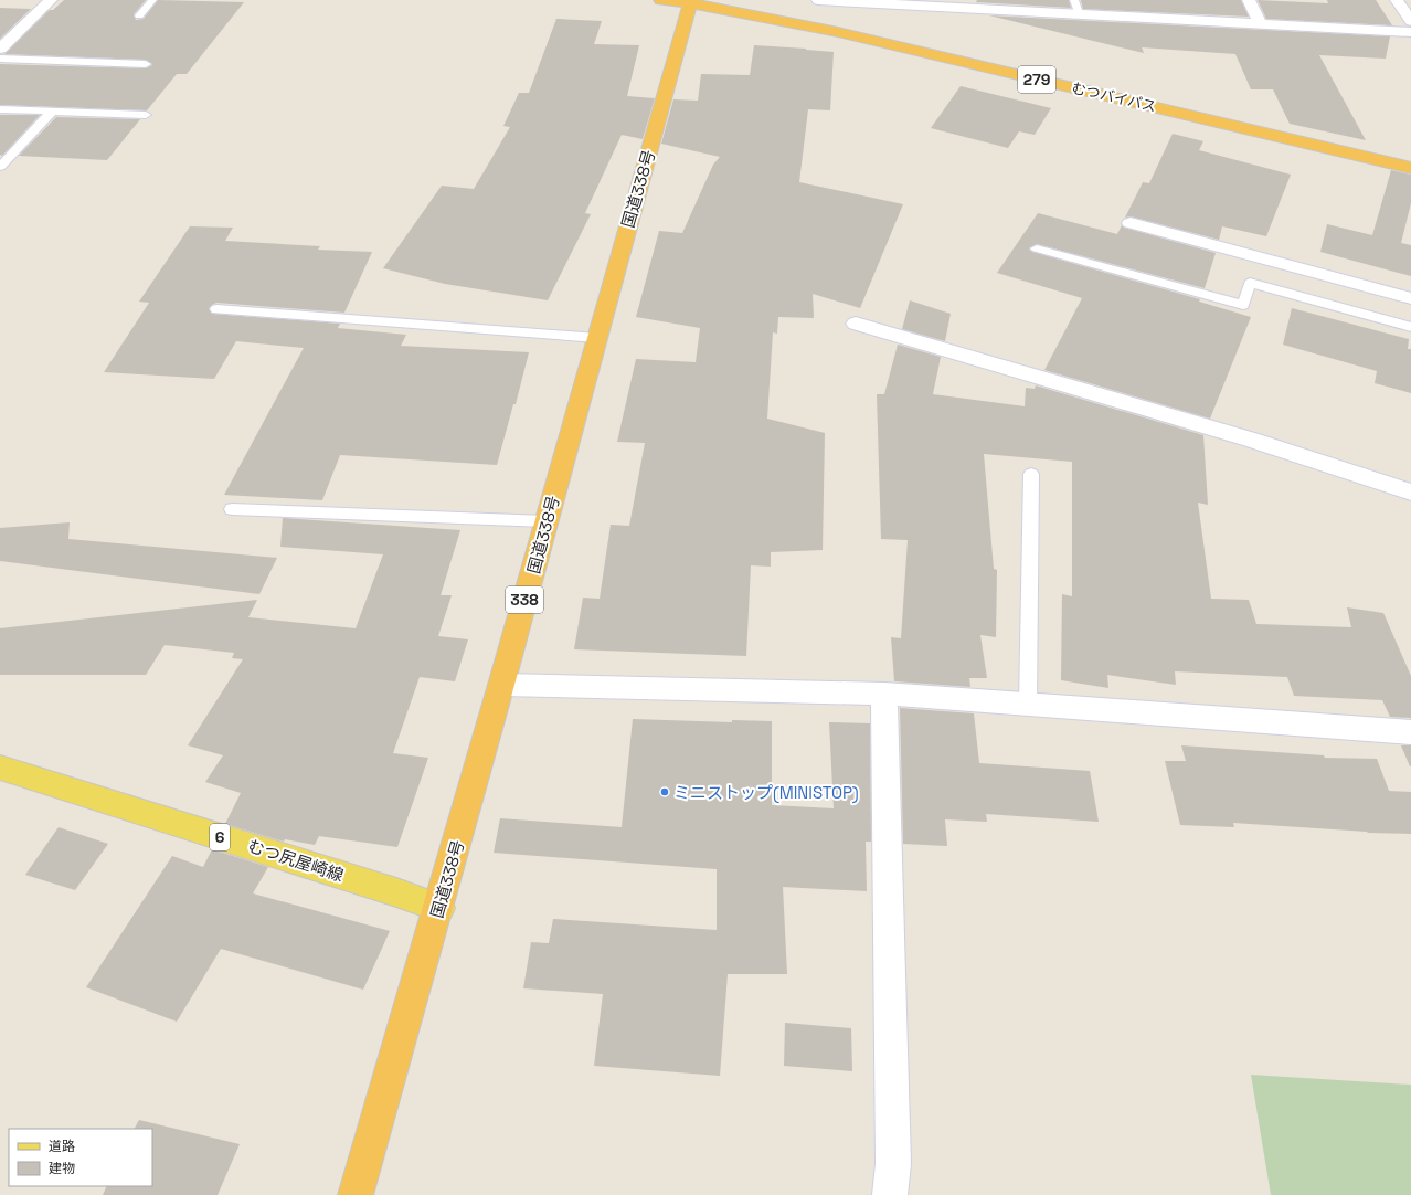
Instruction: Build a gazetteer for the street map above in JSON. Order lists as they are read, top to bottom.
{
  "streets": {
    "highway": [
      "279",
      "むつバイパス",
      "国道338号",
      "338"
    ],
    "main road": ["6", "むつ尻屋崎線"]
  },
  "crossings": [
    ["むつバイパス", "国道338号"],
    ["国道338号", "むつ尻屋崎線"]
  ],
  "places": ["ミニストップ(MINISTOP)"],
  "legend": ["道路", "建物"]
}
